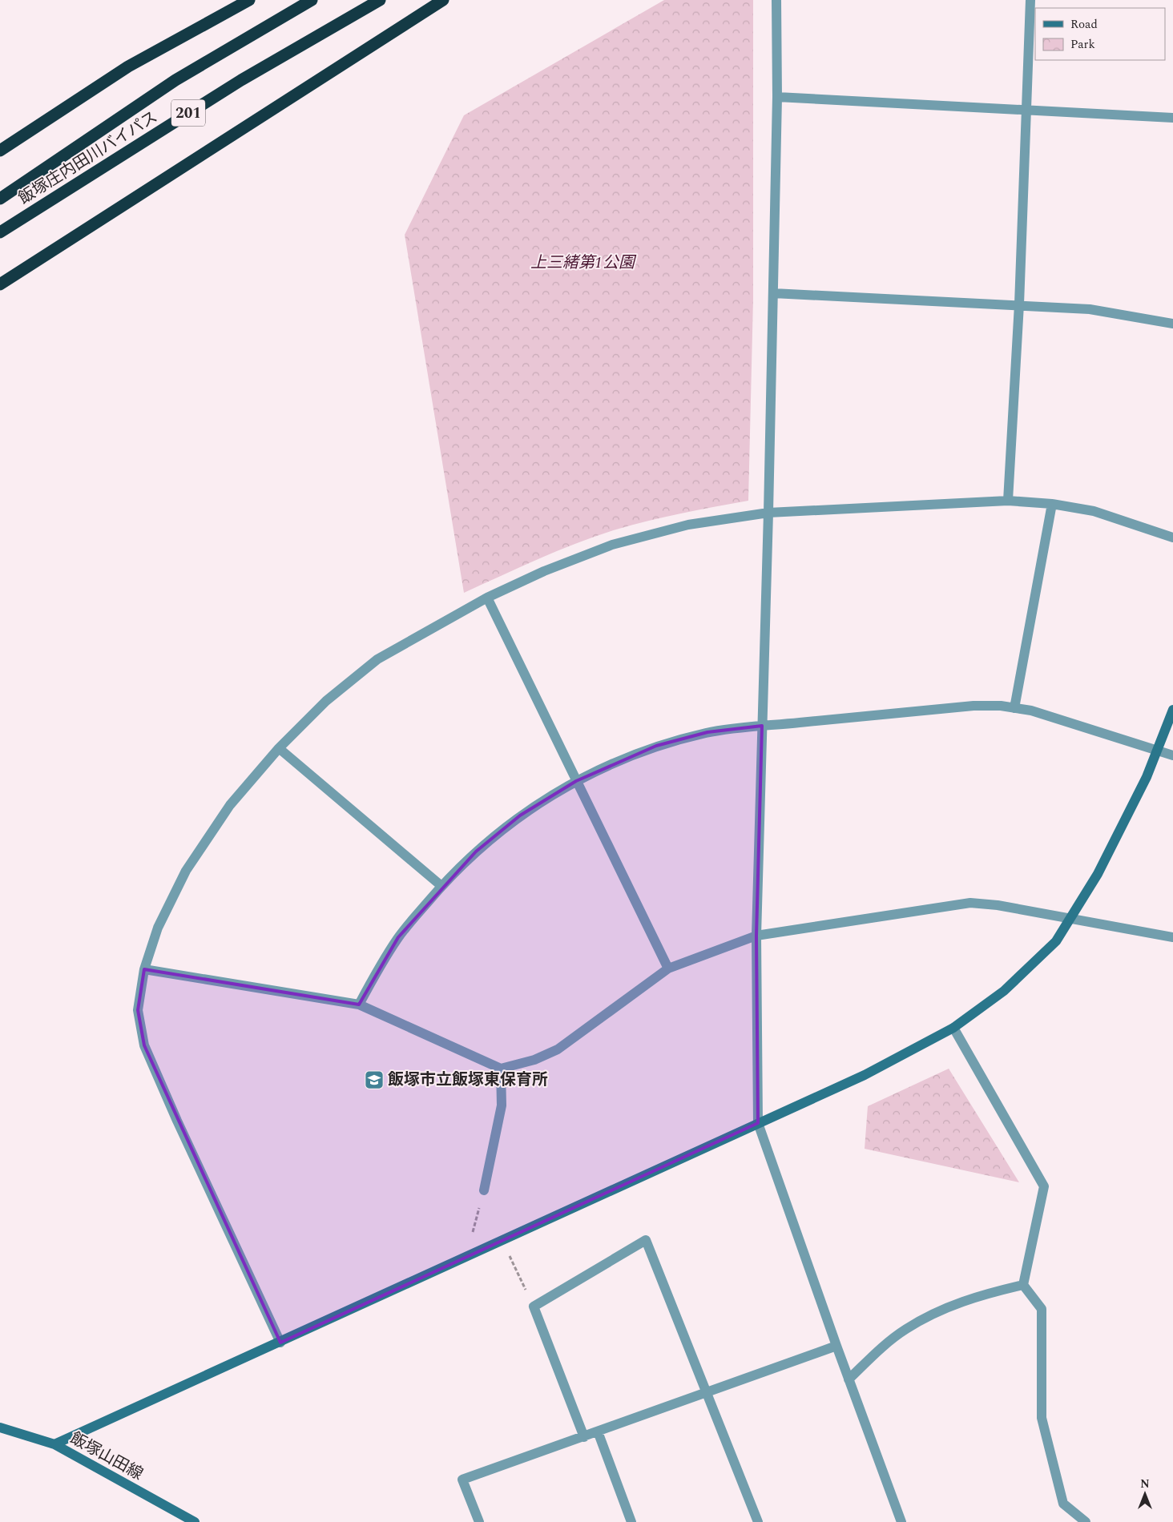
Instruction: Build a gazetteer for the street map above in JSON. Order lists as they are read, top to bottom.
{
  "streets": {
    "highway": ["201", "飯塚庄内田川バイパス"],
    "street": ["飯塚山田線"]
  },
  "parks": ["上三緒第1公園"],
  "places": {
    "school or university": ["飯塚市立飯塚東保育所"]
  },
  "legend": ["Road", "Park"],
  "north": "top"
}
